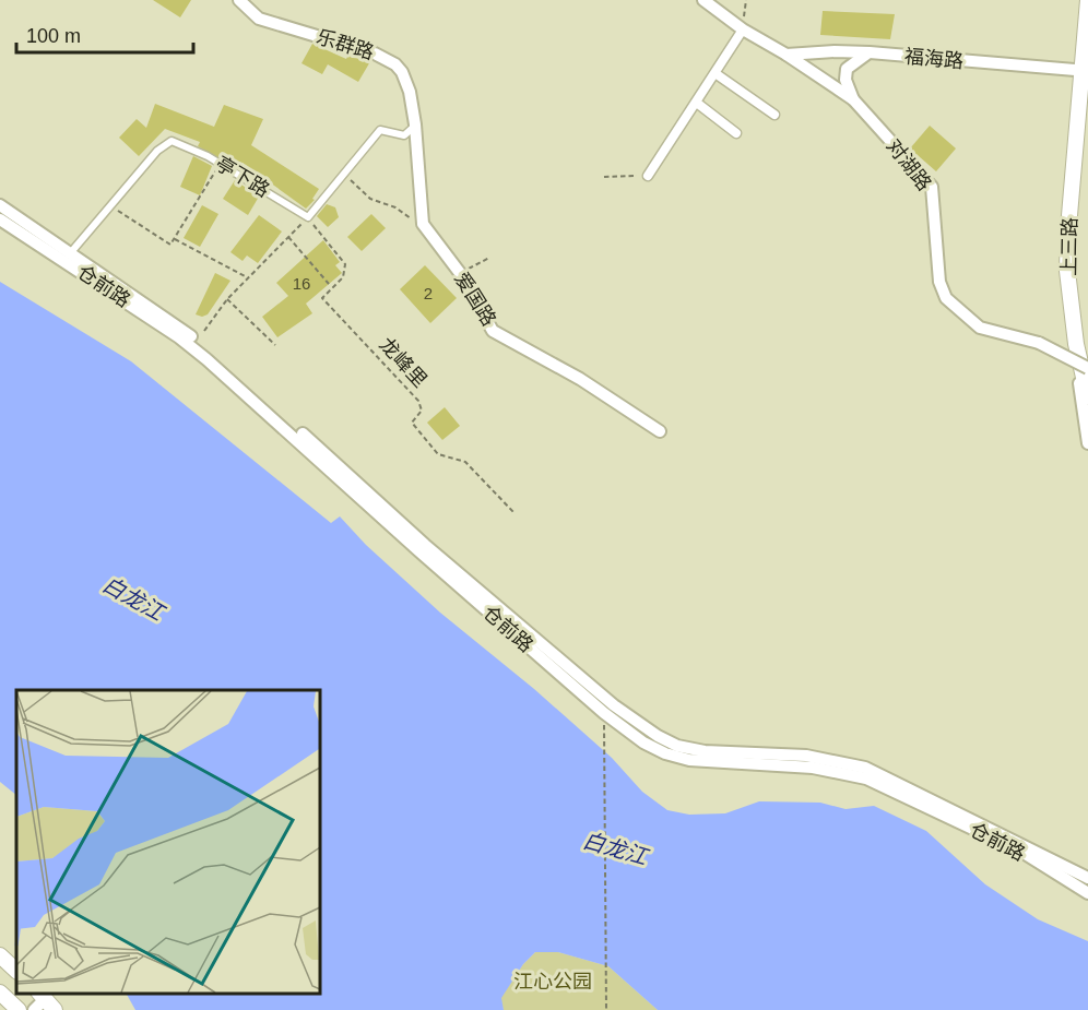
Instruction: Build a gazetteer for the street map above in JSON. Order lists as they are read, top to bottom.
{
  "streets": {
    "main road": ["上三路"],
    "street": [
      "乐群路",
      "福海路",
      "对湖路",
      "亭下路",
      "仓前路",
      "爱国路"
    ],
    "path": ["龙峰里"]
  },
  "crossings": [
    ["乐群路", "爱国路"],
    ["福海路", "对湖路"],
    ["福海路", "上三路"],
    ["对湖路", "上三路"],
    ["亭下路", "仓前路"],
    ["亭下路", "龙峰里"]
  ],
  "water": ["白龙江"],
  "parks": ["江心公园"],
  "house_numbers": ["16", "2"],
  "scale_bar": "100 m"
}
